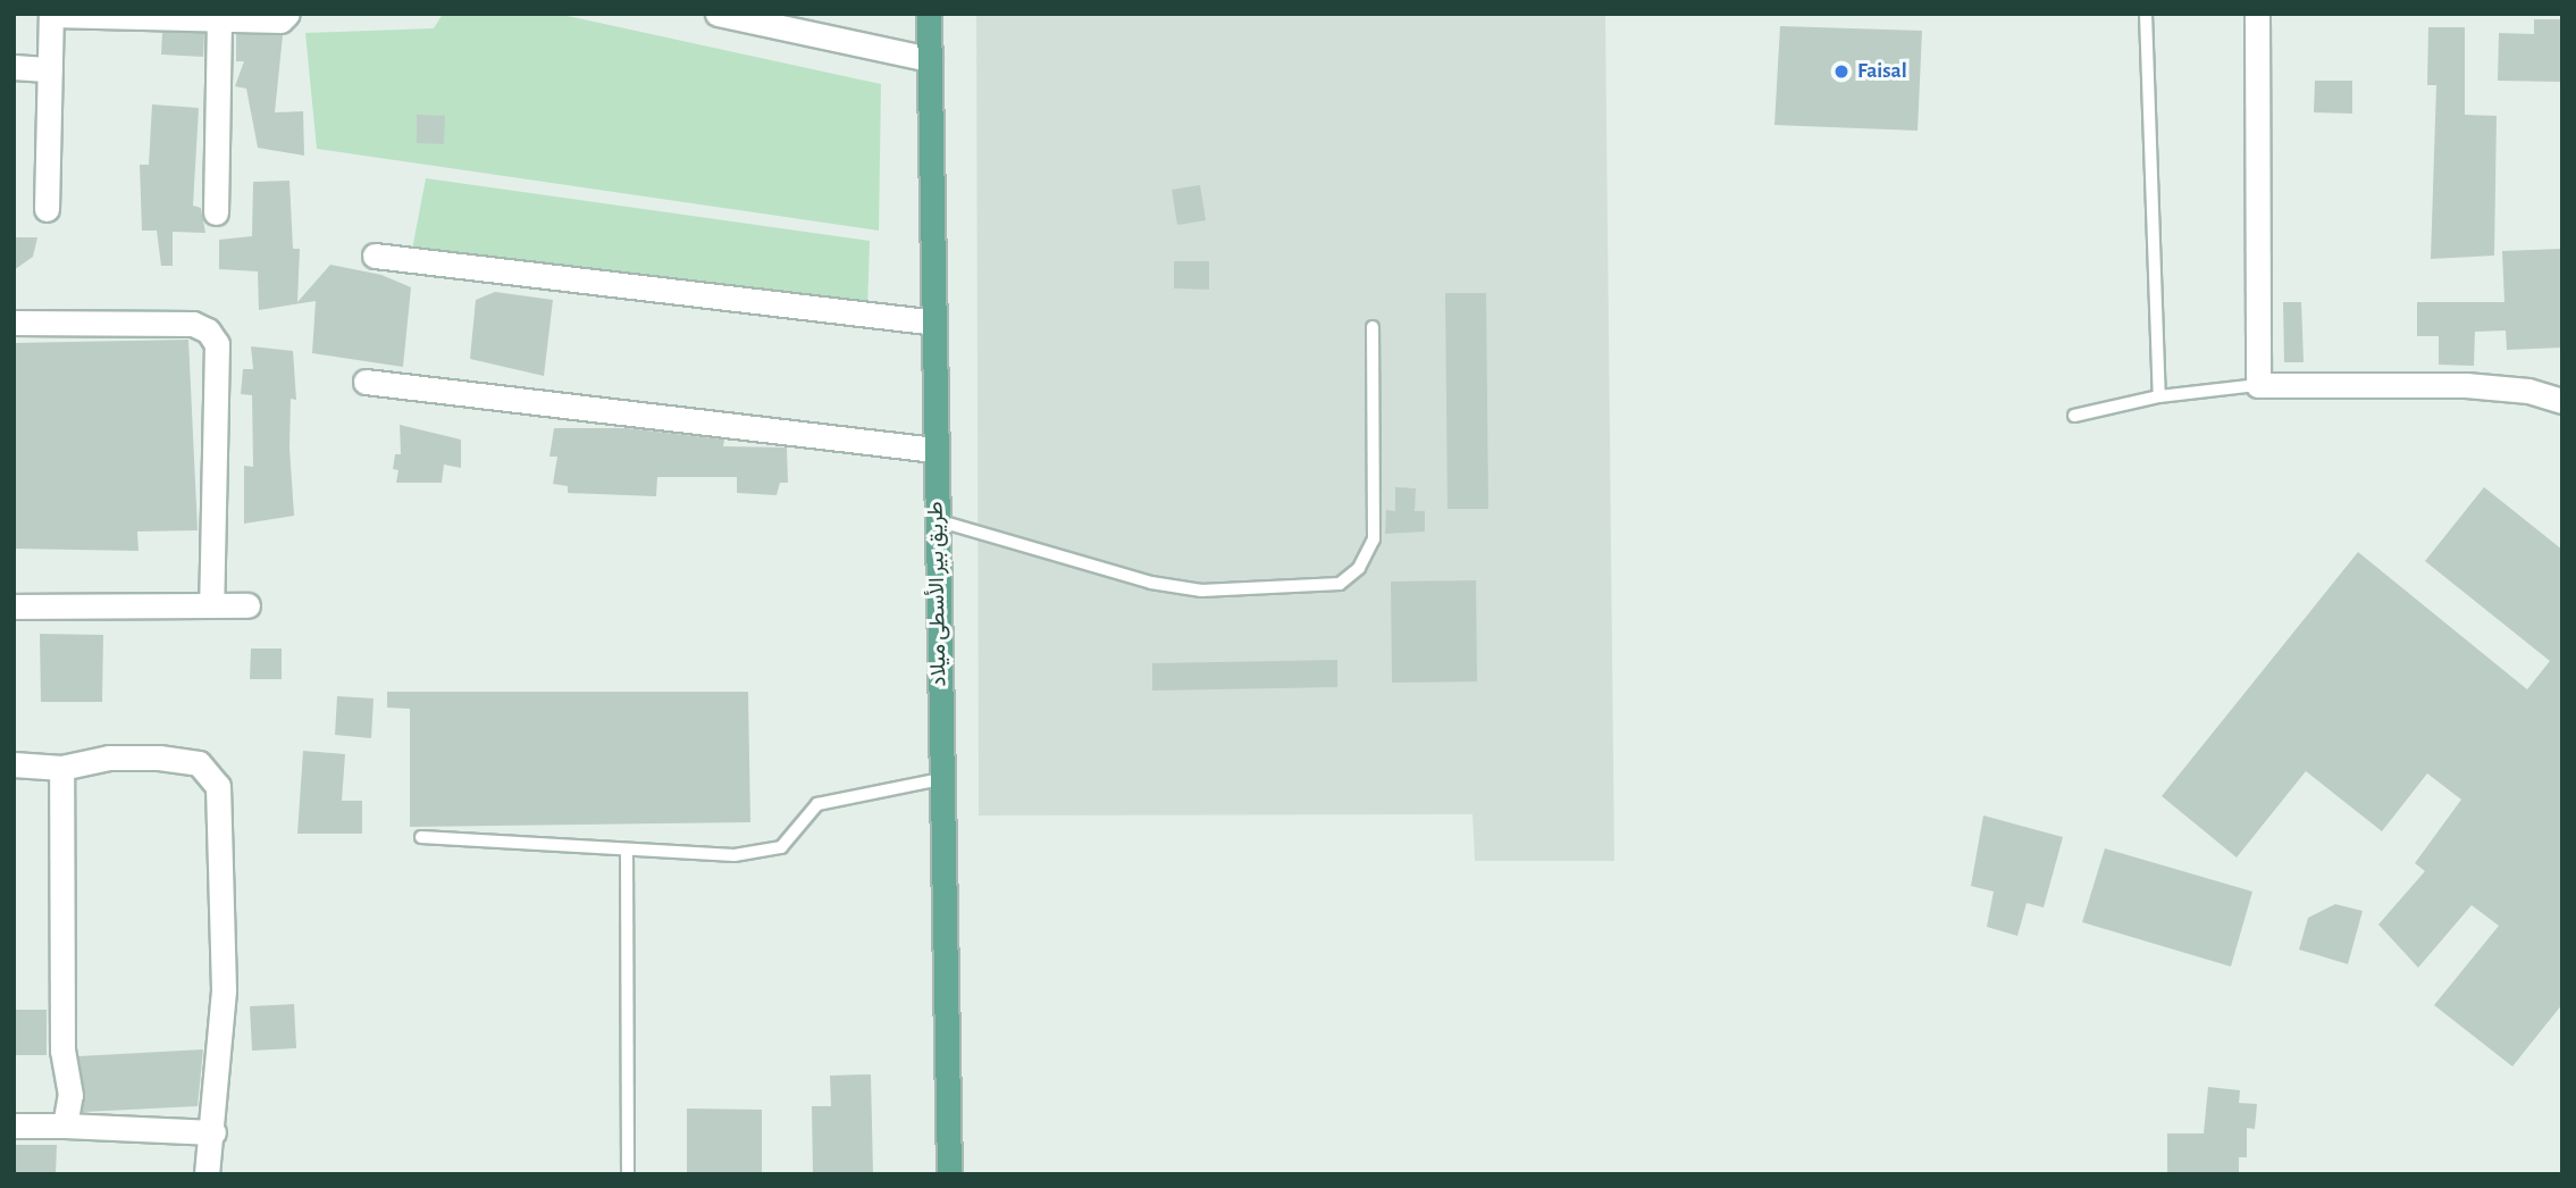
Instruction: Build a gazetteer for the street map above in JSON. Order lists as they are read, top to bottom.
{
  "streets": {
    "main road": ["طريق بير الأسطى ميلاد"]
  },
  "places": ["Faisal"]
}
